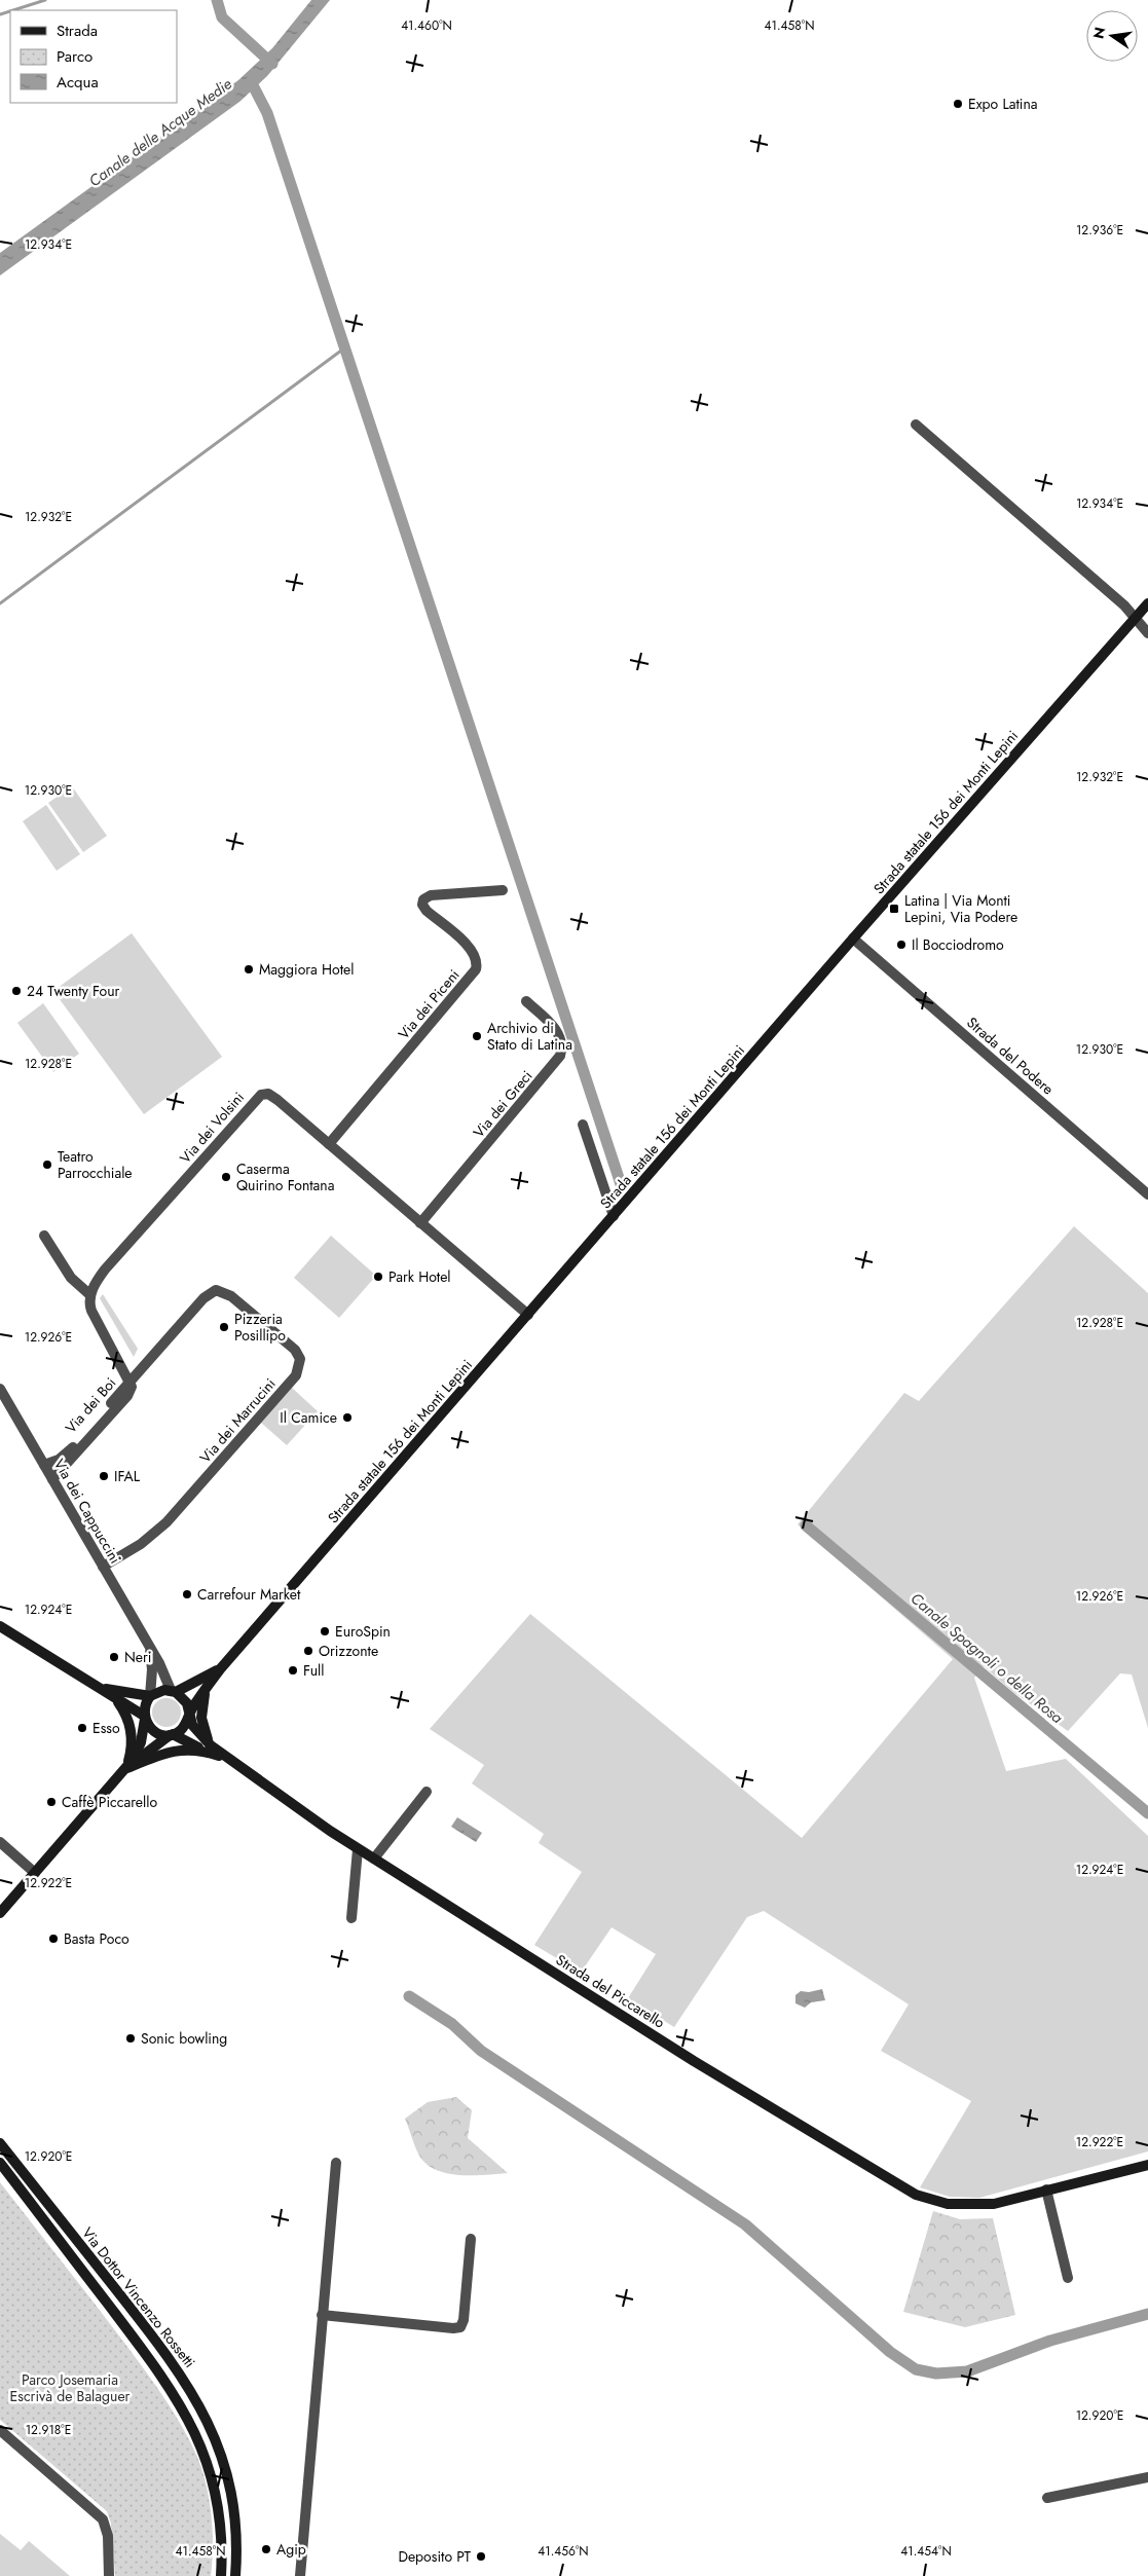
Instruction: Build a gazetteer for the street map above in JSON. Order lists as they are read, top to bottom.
{
  "streets": {
    "street": [
      "Strada statale 156 dei Monti Lepini",
      "Via dei Piceni",
      "Strada del Podere",
      "Via dei Greci",
      "Via dei Volsini",
      "Via dei Boi",
      "Via dei Marrucini",
      "Via dei Cappuccini",
      "Strada del Piccarello",
      "Via Dottor Vincenzo Rossetti"
    ]
  },
  "crossings": [
    ["Strada statale 156 dei Monti Lepini", "Strada del Podere"],
    ["Strada statale 156 dei Monti Lepini", "Via dei Volsini"],
    ["Strada statale 156 dei Monti Lepini", "Via dei Cappuccini"],
    ["Strada statale 156 dei Monti Lepini", "Strada del Piccarello"],
    ["Via dei Piceni", "Via dei Volsini"],
    ["Via dei Greci", "Via dei Volsini"],
    ["Via dei Boi", "Via dei Marrucini"],
    ["Via dei Boi", "Via dei Cappuccini"],
    ["Via dei Marrucini", "Via dei Cappuccini"],
    ["Via dei Cappuccini", "Strada del Piccarello"]
  ],
  "water": ["Canale delle Acque Medie", "Canale Spagnoli o della Rosa"],
  "parks": ["Parco Josemaria Escrivà de Balaguer"],
  "places": {
    "other": [
      "Expo Latina",
      "Il Bocciodromo",
      "Maggiora Hotel",
      "24 Twenty Four",
      "Archivio di Stato di Latina",
      "Teatro Parrocchiale",
      "Caserma Quirino Fontana",
      "Park Hotel",
      "Pizzeria Posillipo",
      "Il Camice",
      "IFAL",
      "Carrefour Market",
      "EuroSpin",
      "Orizzonte",
      "Neri",
      "Full",
      "Esso",
      "Caffè Piccarello",
      "Basta Poco",
      "Sonic bowling",
      "Agip",
      "Deposito PT"
    ],
    "transit": ["Latina | Via Monti Lepini, Via Podere"]
  },
  "legend": ["Strada", "Parco", "Acqua"],
  "north": "left",
  "coordinates": [
    "41.460°N",
    "41.458°N",
    "12.936°E",
    "12.934°E",
    "12.932°E",
    "12.930°E",
    "12.928°E",
    "12.926°E",
    "12.924°E",
    "12.922°E",
    "12.920°E",
    "12.918°E",
    "41.456°N",
    "41.454°N"
  ]
}
